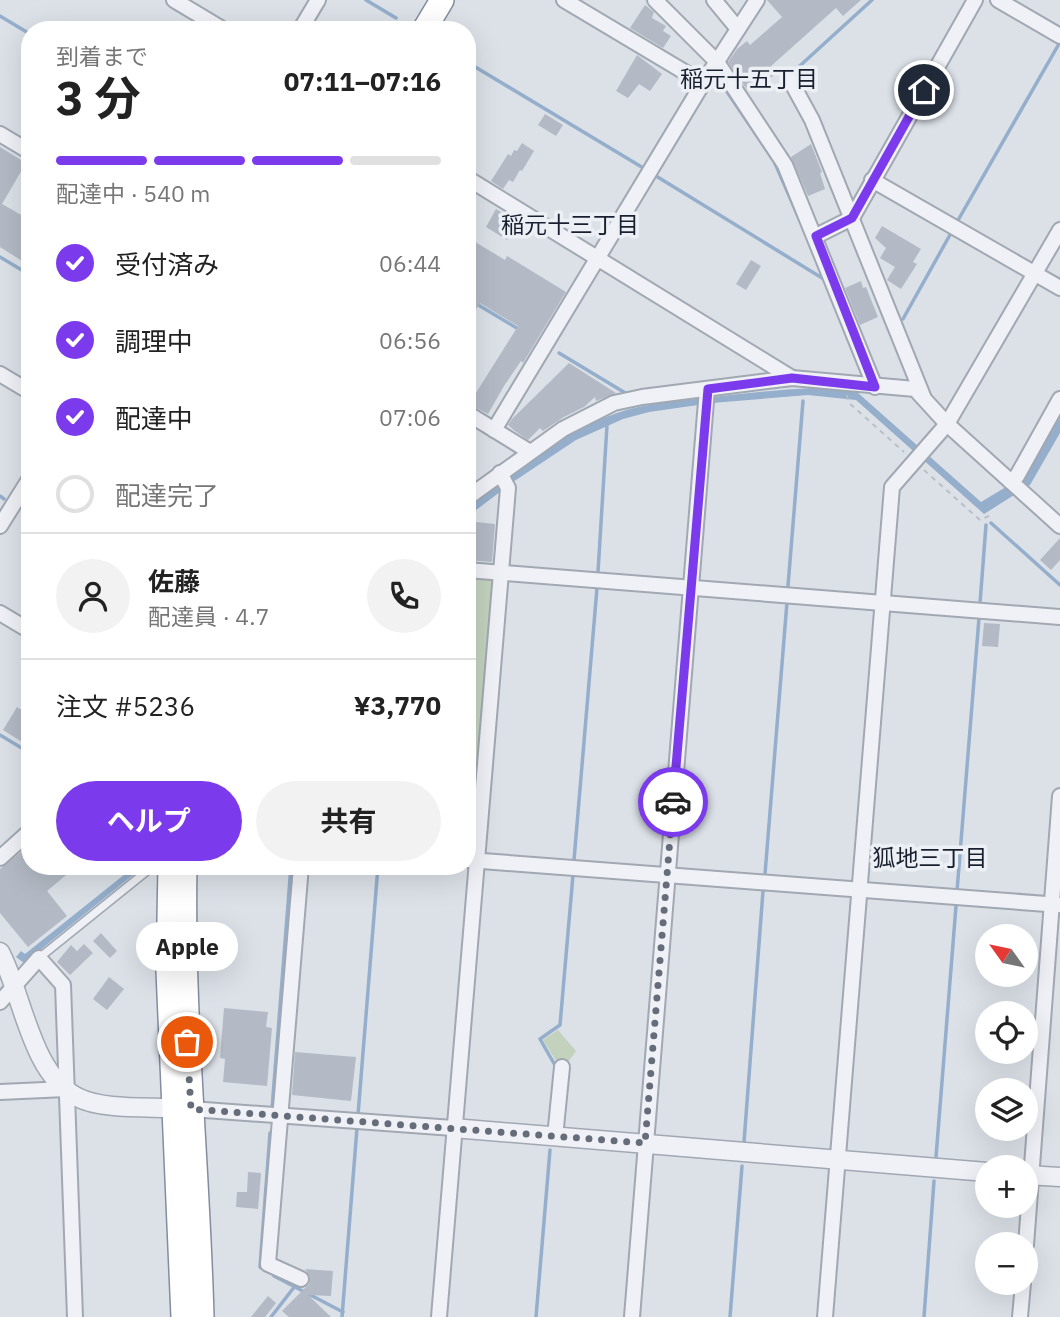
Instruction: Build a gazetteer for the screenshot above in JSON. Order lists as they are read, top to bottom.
{
  "districts": ["稲元十五丁目", "稲元十三丁目", "狐地三丁目"],
  "places": ["Apple"],
  "north": "top left",
  "page": {
    "heading": ["3 分", "到着まで", "07:11–07:16"],
    "panel": [
      "佐藤",
      "配達員 · 4.7",
      "注文 #5236",
      "¥3,770"
    ],
    "bar": "配達中 · 540 m",
    "list": [
      ["受付済み", "06:44"],
      ["調理中", "06:56"],
      ["配達中", "07:06"],
      "配達完了"
    ],
    "buttons": ["ヘルプ", "共有"],
    "bubble": "Apple",
    "map_buttons": ["+", "−"]
  }
}
